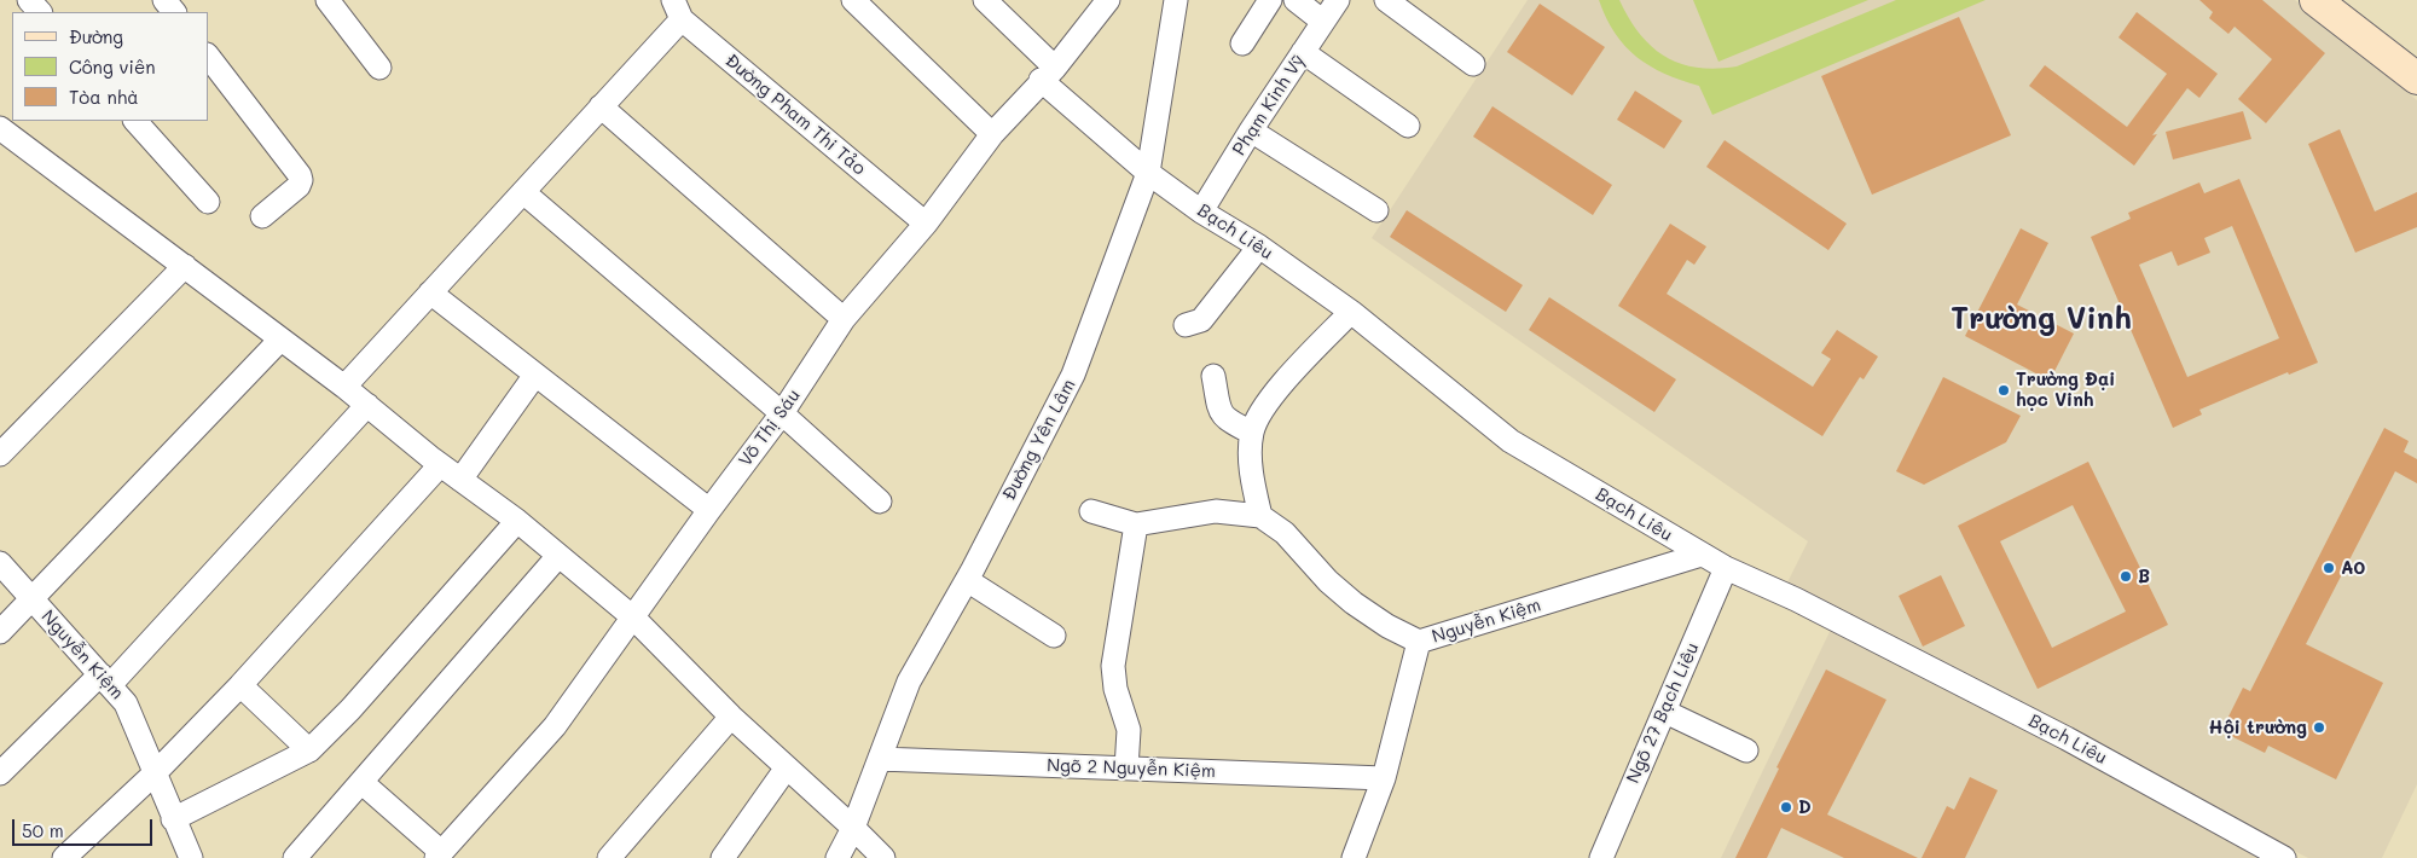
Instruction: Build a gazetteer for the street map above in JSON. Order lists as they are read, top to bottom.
{
  "streets": {
    "street": [
      "Phạm Kinh Vỹ",
      "Đường Pham Thi Tảo",
      "Bạch Liêu",
      "Võ Thị Sáu",
      "Đường Yên Lâm",
      "Nguyễn Kiệm",
      "Ngõ 27 Bạch Liêu",
      "Ngõ 2 Nguyễn Kiệm"
    ]
  },
  "crossings": [
    ["Phạm Kinh Vỹ", "Bạch Liêu"],
    ["Đường Pham Thi Tảo", "Võ Thị Sáu"],
    ["Bạch Liêu", "Võ Thị Sáu"],
    ["Bạch Liêu", "Đường Yên Lâm"],
    ["Bạch Liêu", "Nguyễn Kiệm"],
    ["Bạch Liêu", "Ngõ 27 Bạch Liêu"],
    ["Đường Yên Lâm", "Ngõ 2 Nguyễn Kiệm"],
    ["Nguyễn Kiệm", "Ngõ 2 Nguyễn Kiệm"]
  ],
  "districts": ["Trường Vinh"],
  "places": [
    "Trường Đại học Vinh",
    "A0",
    "B",
    "Hội trường",
    "D"
  ],
  "legend": ["Đường", "Công viên", "Tòa nhà"],
  "scale_bar": "50 m"
}
